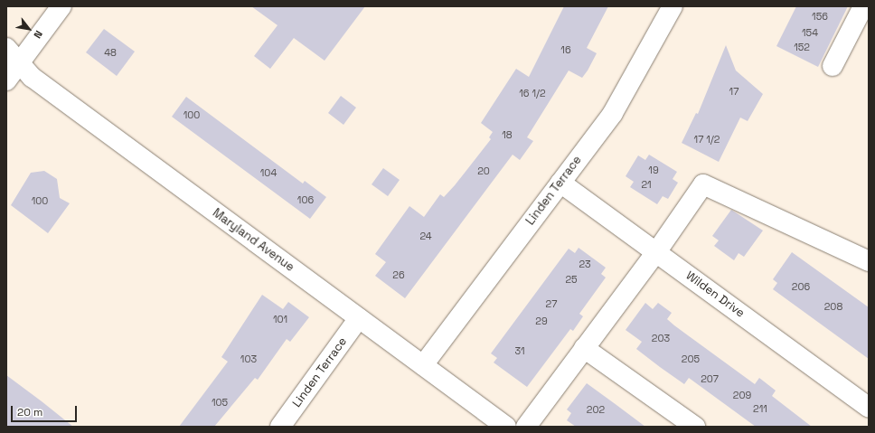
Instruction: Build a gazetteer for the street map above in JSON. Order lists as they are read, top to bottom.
{
  "streets": {
    "street": ["Linden Terrace", "Maryland Avenue", "Wilden Drive"]
  },
  "crossings": [
    ["Linden Terrace", "Maryland Avenue"],
    ["Linden Terrace", "Wilden Drive"]
  ],
  "house_numbers": [
    "156",
    "154",
    "152",
    "16",
    "48",
    "17",
    "16 1/2",
    "100",
    "18",
    "17 1/2",
    "19",
    "20",
    "104",
    "21",
    "106",
    "100",
    "24",
    "23",
    "26",
    "25",
    "206",
    "27",
    "208",
    "101",
    "29",
    "203",
    "31",
    "103",
    "205",
    "207",
    "209",
    "105",
    "211",
    "202"
  ],
  "scale_bar": "20 m",
  "north": "bottom right"
}
